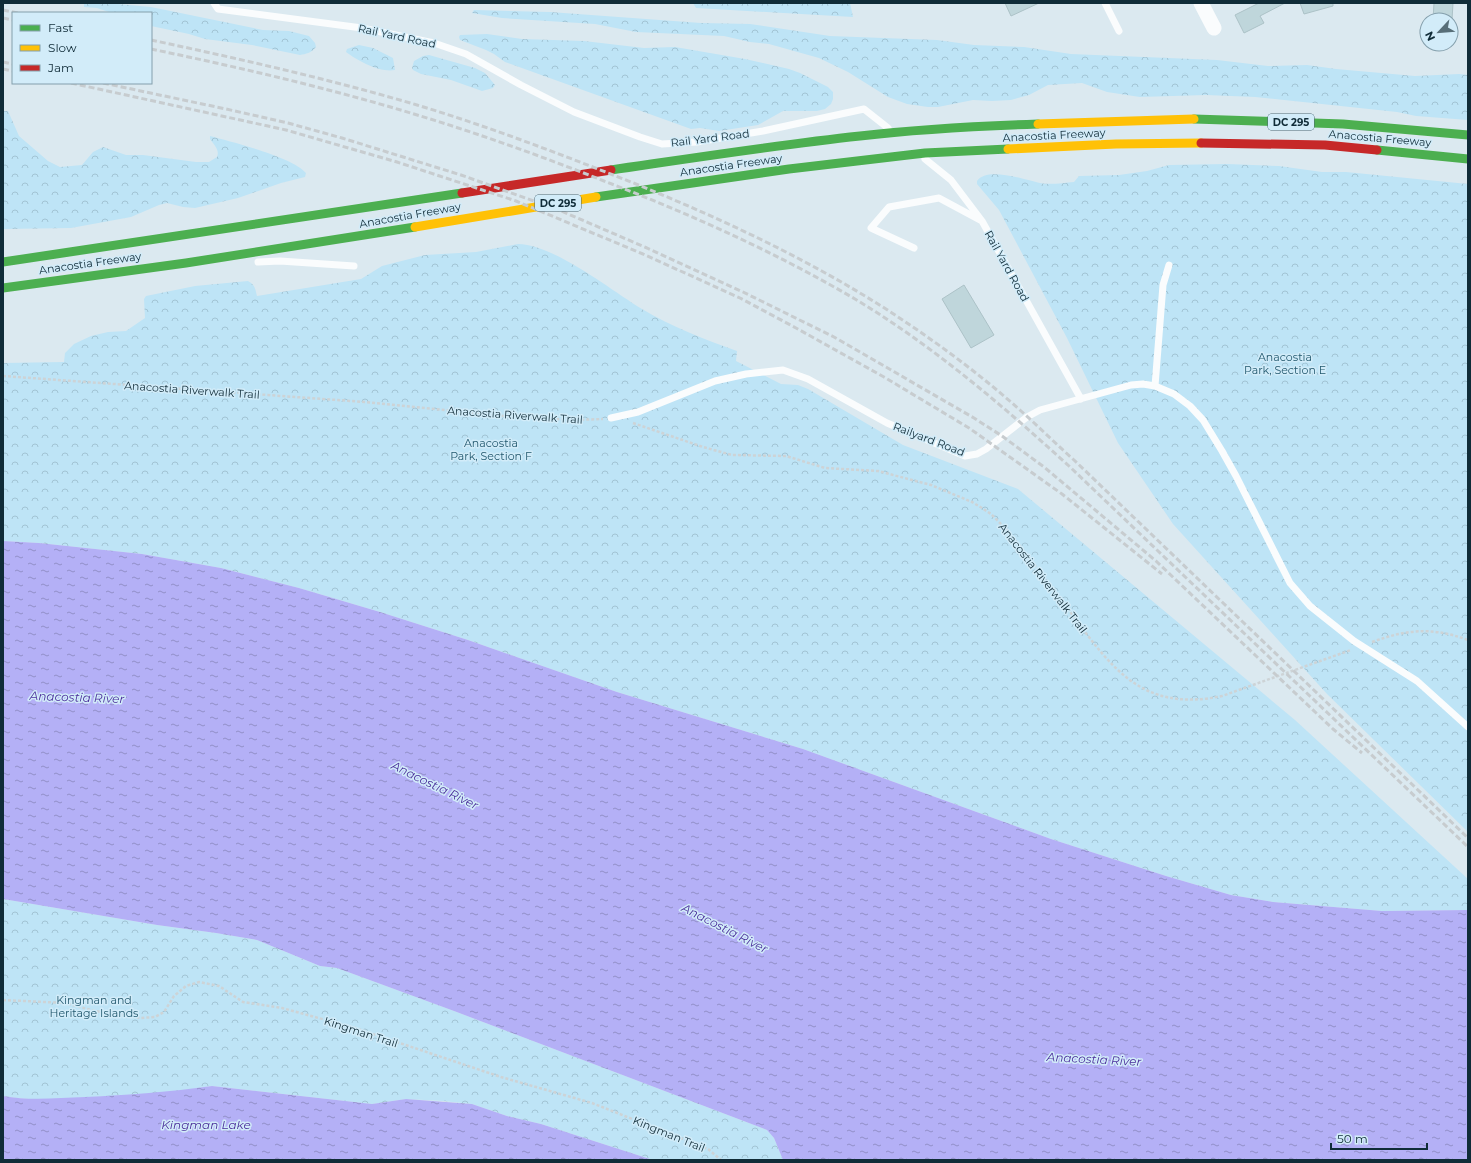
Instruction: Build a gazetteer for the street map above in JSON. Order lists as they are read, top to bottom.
{
  "streets": {
    "highway": ["DC 295", "Anacostia Freeway"],
    "lane": ["Rail Yard Road", "Railyard Road"],
    "path": ["Anacostia Riverwalk Trail", "Kingman Trail"]
  },
  "crossings": [
    ["Rail Yard Road", "Railyard Road"],
    ["Anacostia Riverwalk Trail", "Railyard Road"]
  ],
  "water": ["Anacostia River", "Kingman Lake"],
  "parks": ["Anacostia Park, Section E", "Anacostia Park, Section F", "Kingman and Heritage Islands"],
  "legend": ["Fast", "Slow", "Jam"],
  "scale_bar": "50 m",
  "north": "bottom left"
}
